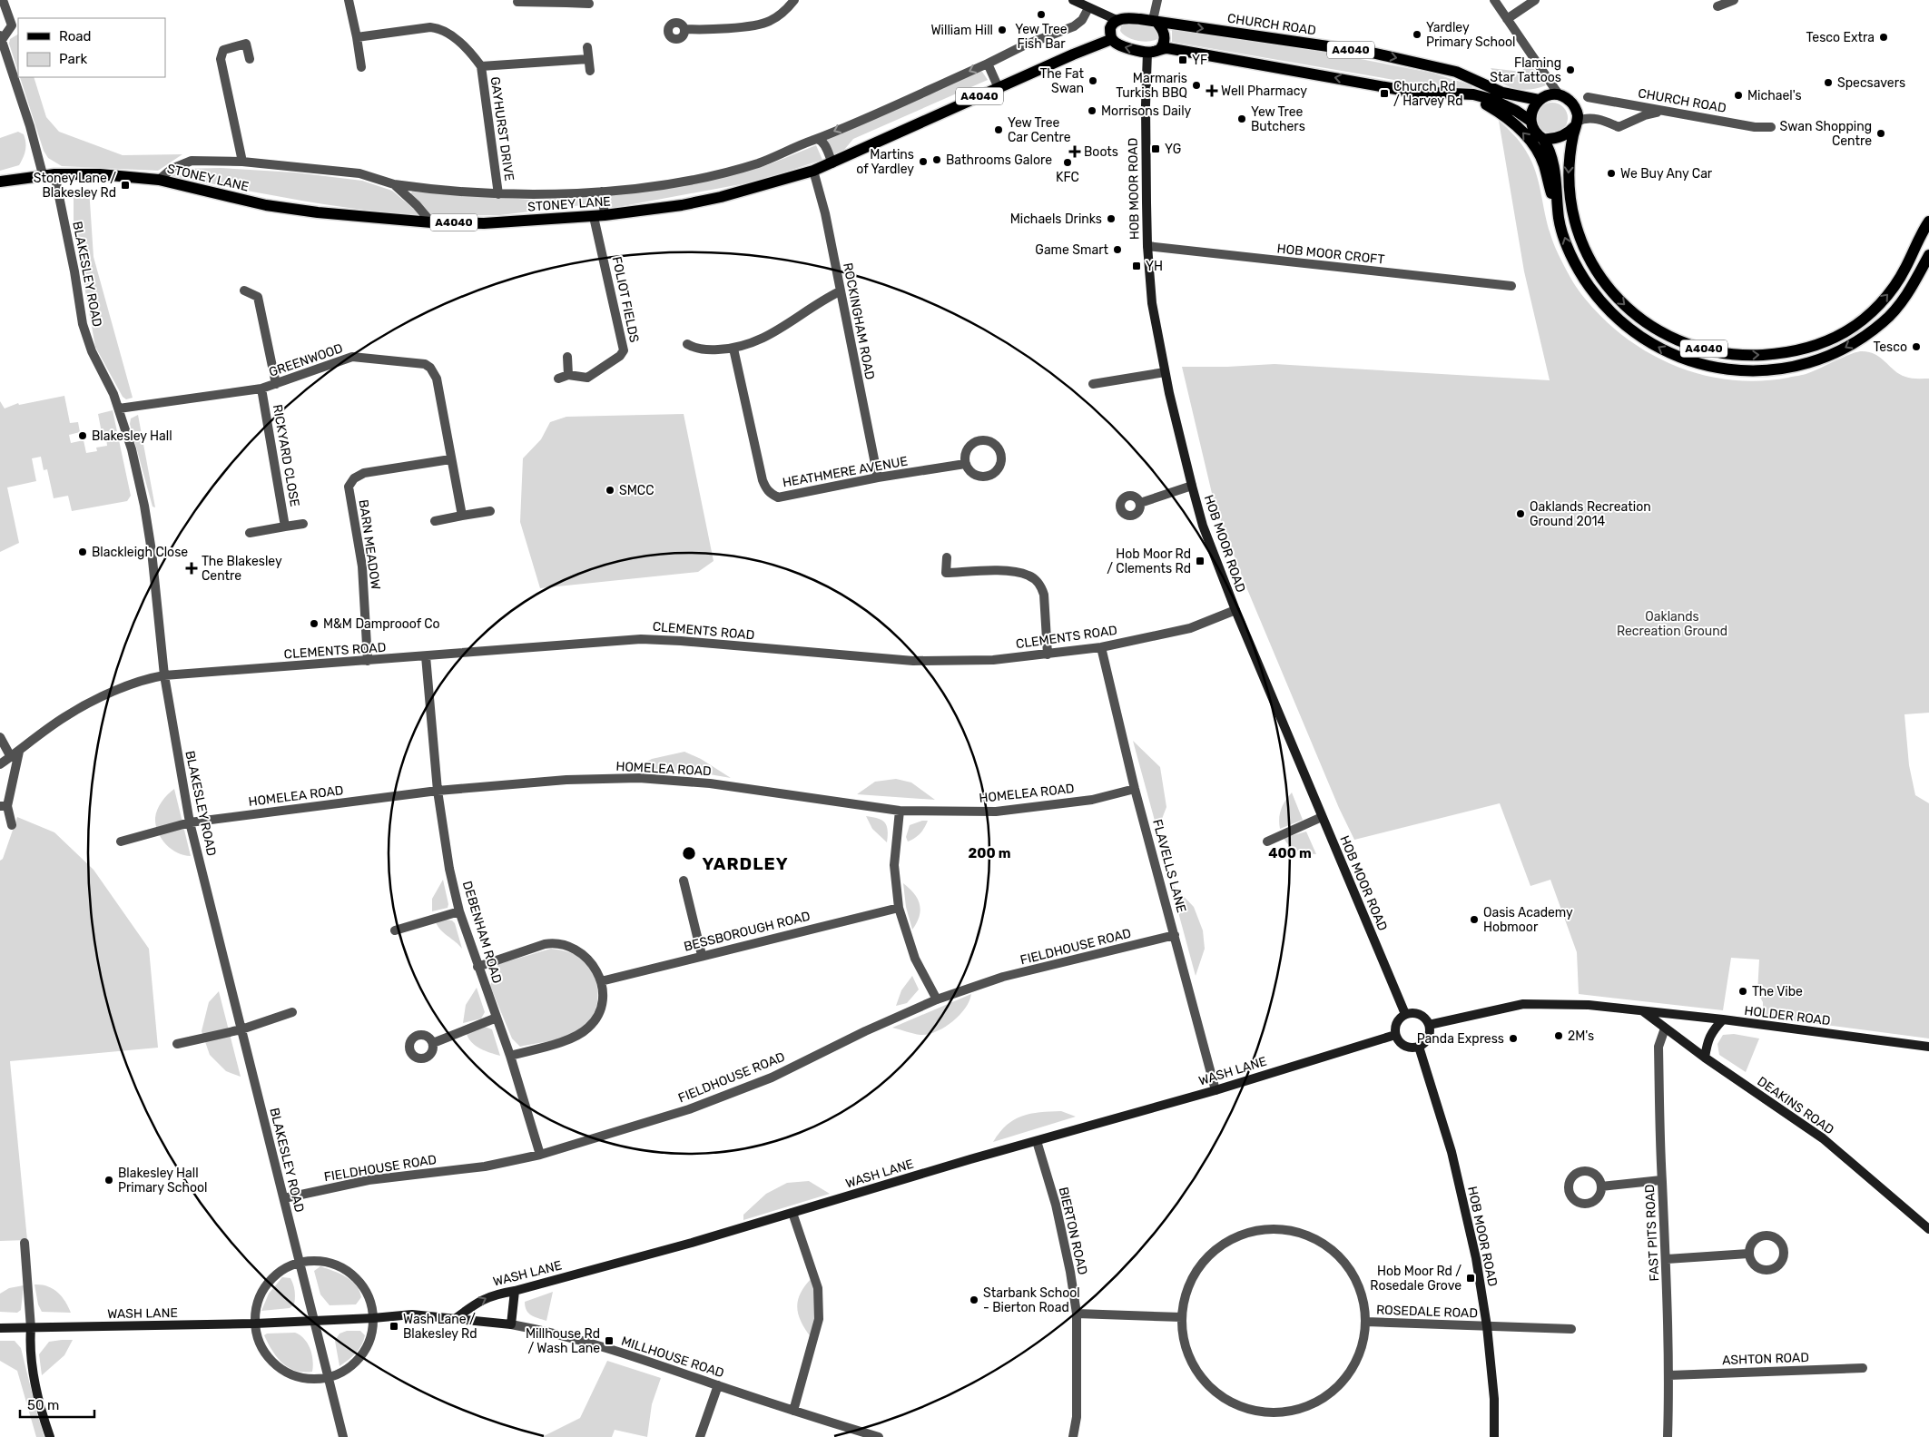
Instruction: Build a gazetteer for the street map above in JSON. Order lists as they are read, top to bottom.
{
  "streets": {
    "main road": ["CHURCH ROAD", "A4040", "STONEY LANE"],
    "street": [
      "GAYHURST DRIVE",
      "HOB MOOR ROAD",
      "HOB MOOR CROFT",
      "BLAKESLEY ROAD",
      "FOLIOT FIELDS",
      "ROCKINGHAM ROAD",
      "GREENWOOD",
      "RICKYARD CLOSE",
      "HEATHMERE AVENUE",
      "BARN MEADOW",
      "CLEMENTS ROAD",
      "HOMELEA ROAD",
      "FLAVELLS LANE",
      "BESSBOROUGH ROAD",
      "DEBENHAM ROAD",
      "FIELDHOUSE ROAD",
      "HOLDER ROAD",
      "WASH LANE",
      "DEAKINS ROAD",
      "BIERTON ROAD",
      "FAST PITS ROAD",
      "ROSEDALE ROAD",
      "MILLHOUSE ROAD",
      "ASHTON ROAD"
    ]
  },
  "crossings": [
    ["CHURCH ROAD", "A4040"],
    ["CHURCH ROAD", "STONEY LANE"],
    ["CHURCH ROAD", "HOB MOOR ROAD"],
    ["A4040", "STONEY LANE"],
    ["A4040", "HOB MOOR ROAD"],
    ["STONEY LANE", "HOB MOOR ROAD"],
    ["STONEY LANE", "BLAKESLEY ROAD"],
    ["STONEY LANE", "FOLIOT FIELDS"],
    ["STONEY LANE", "ROCKINGHAM ROAD"],
    ["HOB MOOR ROAD", "HOB MOOR CROFT"],
    ["HOB MOOR ROAD", "CLEMENTS ROAD"],
    ["HOB MOOR ROAD", "WASH LANE"],
    ["HOB MOOR ROAD", "ROSEDALE ROAD"],
    ["BLAKESLEY ROAD", "GREENWOOD"],
    ["BLAKESLEY ROAD", "CLEMENTS ROAD"],
    ["BLAKESLEY ROAD", "HOMELEA ROAD"],
    ["BLAKESLEY ROAD", "FIELDHOUSE ROAD"],
    ["BLAKESLEY ROAD", "WASH LANE"],
    ["ROCKINGHAM ROAD", "HEATHMERE AVENUE"],
    ["GREENWOOD", "RICKYARD CLOSE"],
    ["GREENWOOD", "BARN MEADOW"],
    ["BARN MEADOW", "CLEMENTS ROAD"],
    ["CLEMENTS ROAD", "FLAVELLS LANE"],
    ["CLEMENTS ROAD", "DEBENHAM ROAD"],
    ["HOMELEA ROAD", "FLAVELLS LANE"],
    ["HOMELEA ROAD", "DEBENHAM ROAD"],
    ["FLAVELLS LANE", "FIELDHOUSE ROAD"],
    ["FLAVELLS LANE", "WASH LANE"],
    ["BESSBOROUGH ROAD", "DEBENHAM ROAD"],
    ["DEBENHAM ROAD", "FIELDHOUSE ROAD"],
    ["HOLDER ROAD", "DEAKINS ROAD"],
    ["WASH LANE", "BIERTON ROAD"],
    ["WASH LANE", "MILLHOUSE ROAD"],
    ["DEAKINS ROAD", "FAST PITS ROAD"],
    ["FAST PITS ROAD", "ASHTON ROAD"]
  ],
  "one_way": ["CHURCH ROAD"],
  "districts": ["YARDLEY"],
  "parks": ["Oaklands Recreation Ground"],
  "places": {
    "other": [
      "Yew Tree Fish Bar",
      "William Hill",
      "Yardley Primary School",
      "Tesco Extra",
      "Flaming Star Tattoos",
      "The Fat Swan",
      "Specsavers",
      "Marmaris Turkish BBQ",
      "Michael's",
      "Morrisons Daily",
      "Yew Tree Butchers",
      "Yew Tree Car Centre",
      "Swan Shopping Centre",
      "Bathrooms Galore",
      "Martins of Yardley",
      "KFC",
      "We Buy Any Car",
      "Michaels Drinks",
      "Game Smart",
      "Tesco",
      "Blakesley Hall",
      "SMCC",
      "Oaklands Recreation Ground 2014",
      "Blackleigh Close",
      "M&M Damprooof Co",
      "Oasis Academy Hobmoor",
      "The Vibe",
      "2M's",
      "Panda Express",
      "Blakesley Hall Primary School",
      "Starbank School - Bierton Road"
    ],
    "transit": [
      "YF",
      "Church Rd / Harvey Rd",
      "YG",
      "Stoney Lane / Blakesley Rd",
      "YH",
      "Hob Moor Rd / Clements Rd",
      "Hob Moor Rd / Rosedale Grove",
      "Wash Lane / Blakesley Rd",
      "Millhouse Rd / Wash Lane"
    ],
    "health": ["Well Pharmacy", "Boots", "The Blakesley Centre"]
  },
  "legend": ["Road", "Park"],
  "scale_bar": "50 m",
  "rings": ["200 m", "400 m"]
}
